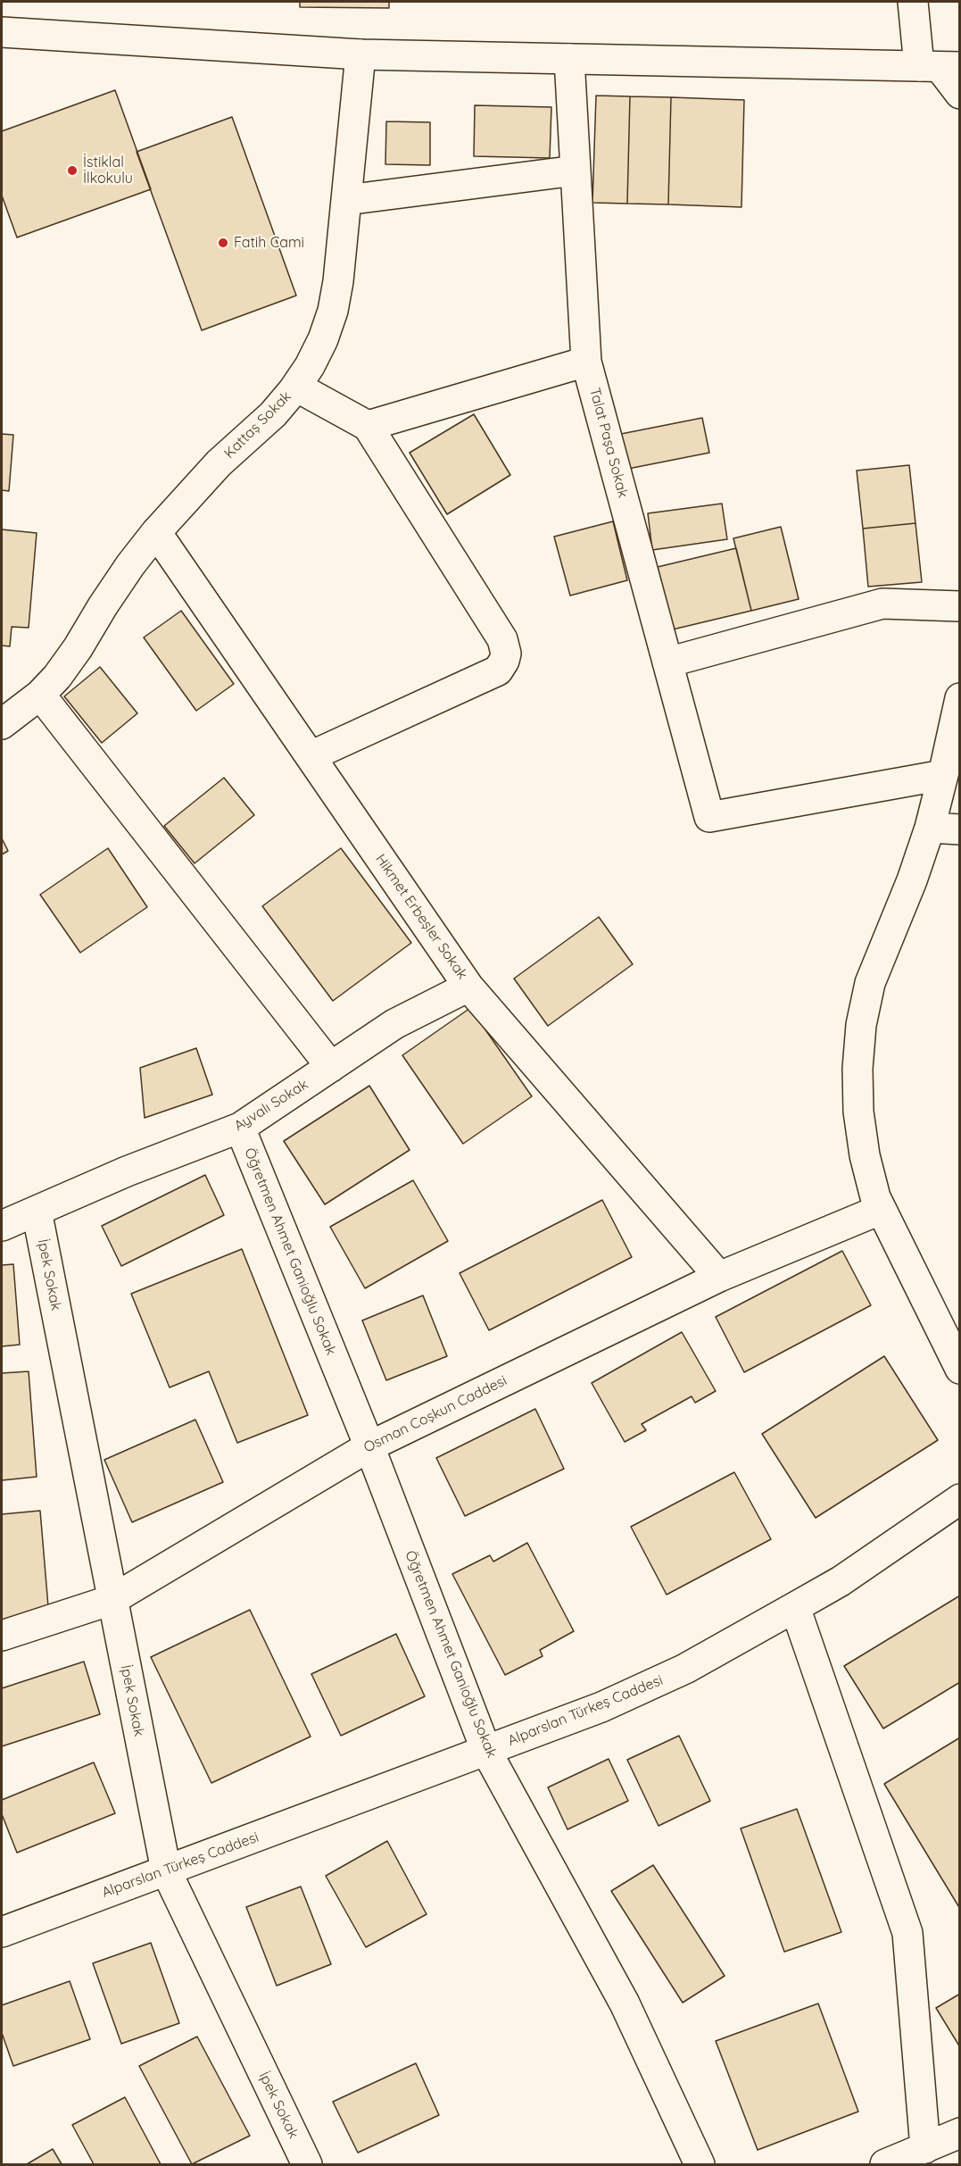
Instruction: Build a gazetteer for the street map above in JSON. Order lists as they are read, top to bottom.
{
  "streets": {
    "street": [
      "Kattaş Sokak",
      "Talat Paşa Sokak",
      "Hikmet Erbeşler Sokak",
      "Ayvalı Sokak",
      "Öğretmen Ahmet Ganioğlu Sokak",
      "İpek Sokak",
      "Osman Coşkun Caddesi",
      "Alparslan Türkeş Caddesi"
    ]
  },
  "crossings": [
    ["Kattaş Sokak", "Hikmet Erbeşler Sokak"],
    ["Hikmet Erbeşler Sokak", "Ayvalı Sokak"],
    ["Hikmet Erbeşler Sokak", "Osman Coşkun Caddesi"],
    ["Ayvalı Sokak", "Öğretmen Ahmet Ganioğlu Sokak"],
    ["Ayvalı Sokak", "İpek Sokak"],
    ["Öğretmen Ahmet Ganioğlu Sokak", "Osman Coşkun Caddesi"],
    ["Öğretmen Ahmet Ganioğlu Sokak", "Alparslan Türkeş Caddesi"],
    ["İpek Sokak", "Osman Coşkun Caddesi"],
    ["İpek Sokak", "Alparslan Türkeş Caddesi"]
  ],
  "places": ["İstiklal İlkokulu", "Fatih Cami"]
}
